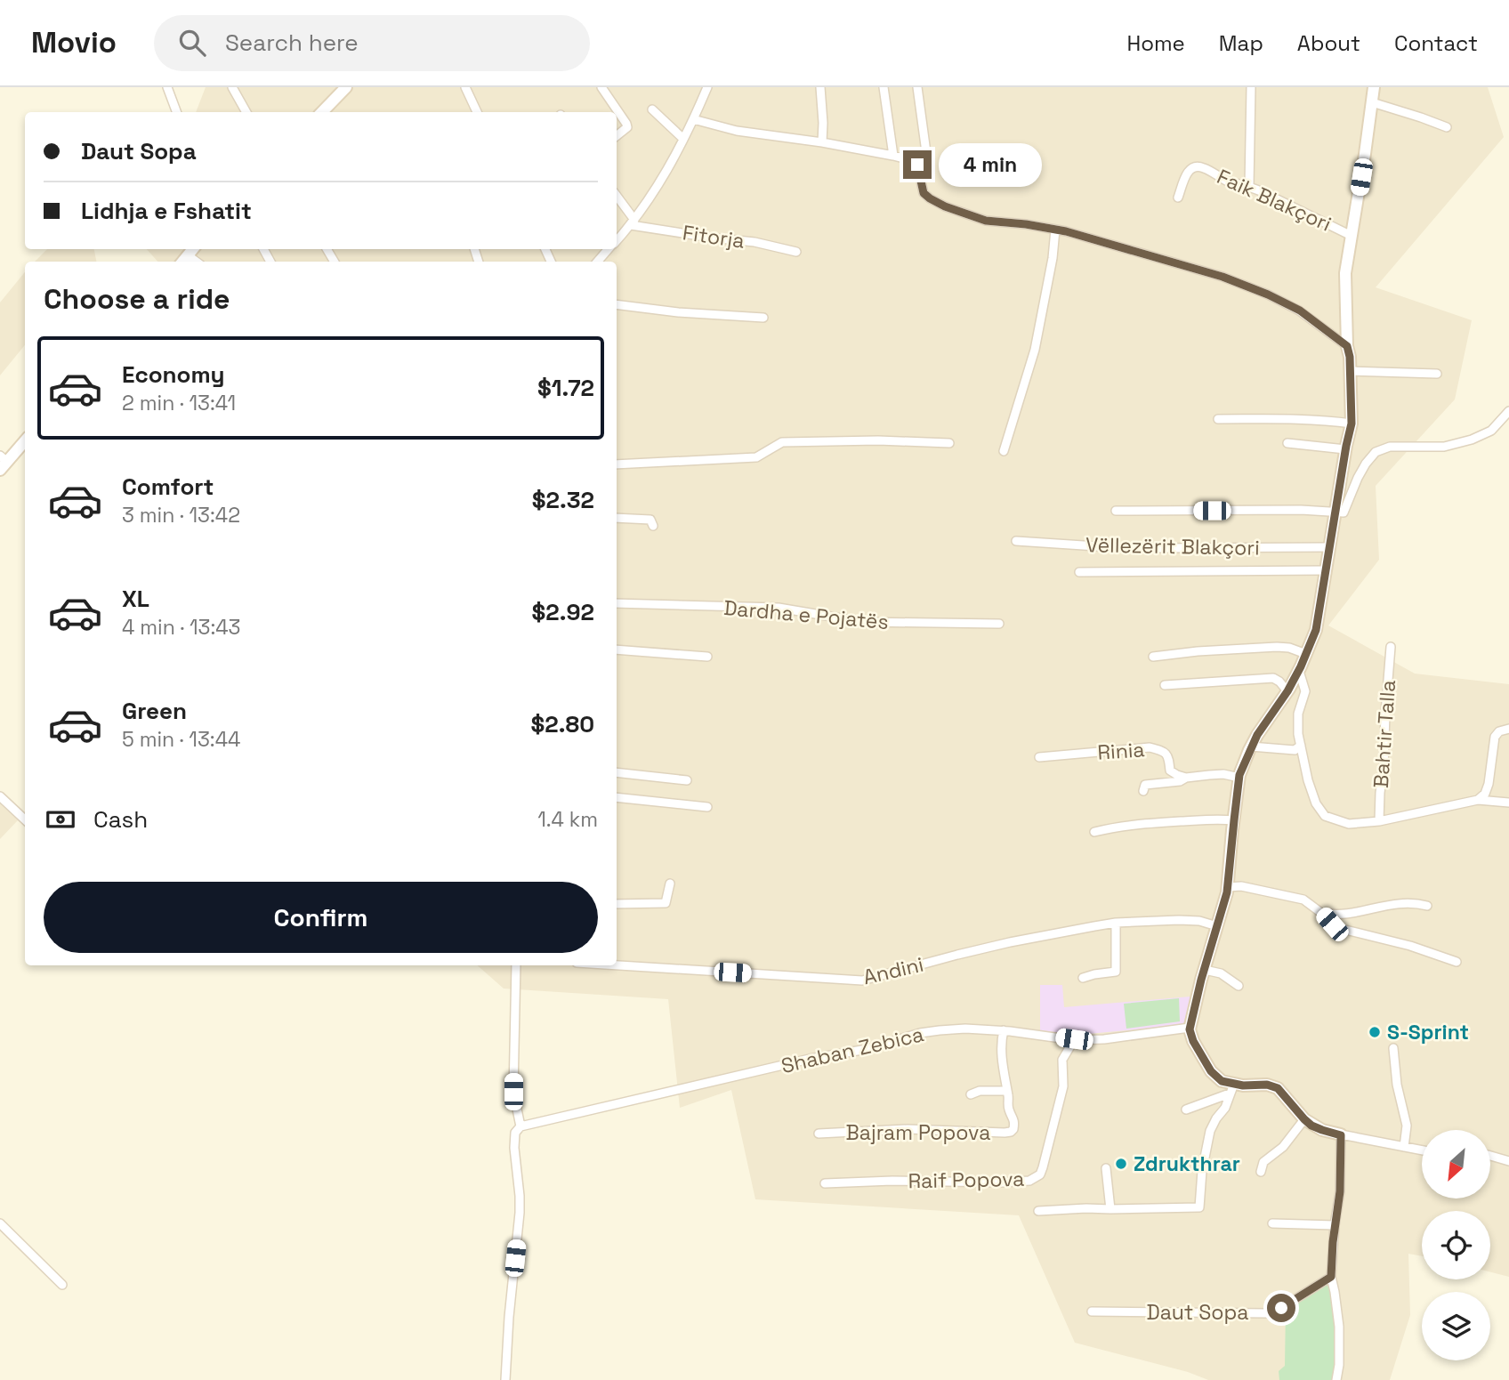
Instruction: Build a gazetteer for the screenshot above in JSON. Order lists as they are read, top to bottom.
{
  "streets": {
    "street": [
      "Faik Blakçori",
      "Fitorja",
      "Vëllezërit Blakçori",
      "Dardha e Pojatës",
      "Bahtir Talla",
      "Rinia",
      "Andini",
      "Shaban Zebica",
      "Bajram Popova",
      "Raif Popova",
      "Daut Sopa"
    ]
  },
  "crossings": [
    ["Shaban Zebica", "Bajram Popova"],
    ["Shaban Zebica", "Raif Popova"]
  ],
  "places": ["S-Sprint", "Zdrukthrar"],
  "north": "bottom left",
  "page": {
    "header": "Movio",
    "search": "Search here",
    "nav": [
      "Home",
      "Map",
      "About",
      "Contact"
    ],
    "banner": ["Daut Sopa", "Lidhja e Fshatit"],
    "bubble": "4 min",
    "heading": "Choose a ride",
    "list": [
      {
        "name": "Economy",
        "note": "2 min · 13:41",
        "value": "$1.72"
      },
      {
        "name": "Comfort",
        "note": "3 min · 13:42",
        "value": "$2.32"
      },
      {
        "name": "XL",
        "note": "4 min · 13:43",
        "value": "$2.92"
      },
      {
        "name": "Green",
        "note": "5 min · 13:44",
        "value": "$2.80"
      }
    ],
    "pay": ["Cash", "1.4 km"],
    "buttons": "Confirm"
  }
}
